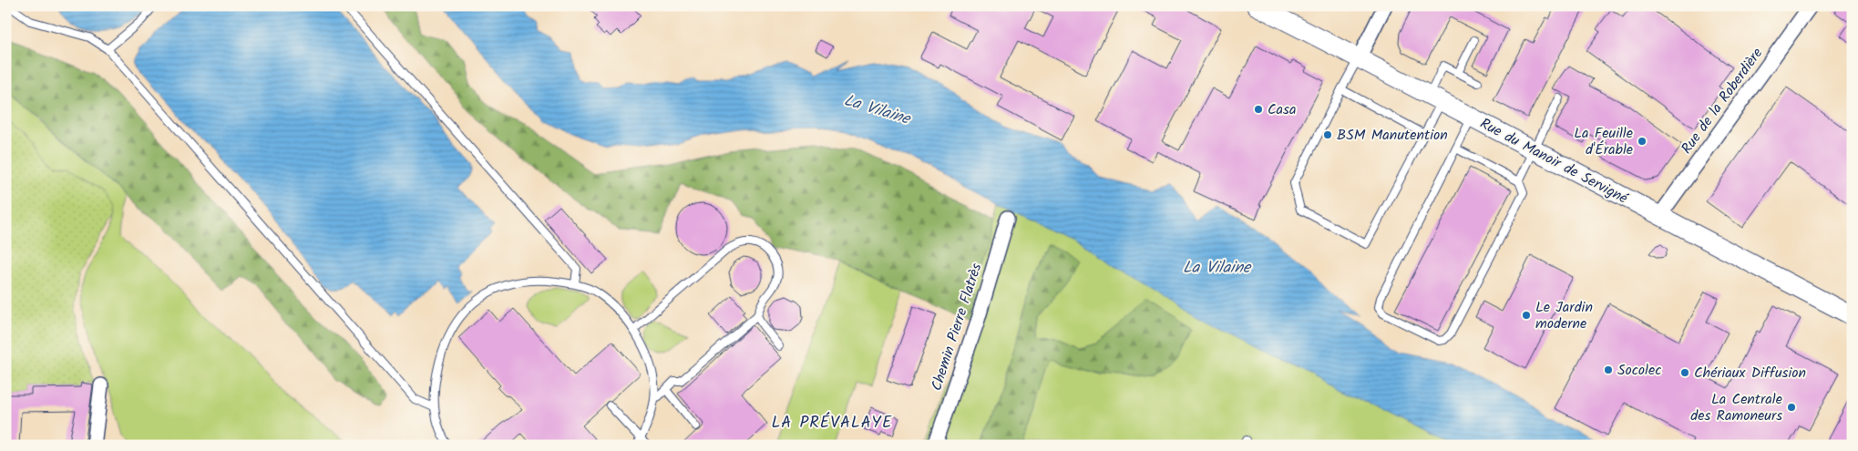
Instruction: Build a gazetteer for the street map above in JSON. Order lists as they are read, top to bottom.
{
  "streets": {
    "street": ["Rue de la Roberdière", "Rue du Manoir de Servigné", "Chemin Pierre Flatrès"]
  },
  "crossings": [
    ["Rue de la Roberdière", "Rue du Manoir de Servigné"]
  ],
  "districts": ["LA PRÉVALAYE"],
  "water": ["La Vilaine"],
  "places": [
    "Casa",
    "BSM Manutention",
    "La Feuille d'Érable",
    "Le Jardin moderne",
    "Socolec",
    "Chériaux Diffusion",
    "La Centrale des Ramoneurs"
  ]
}
